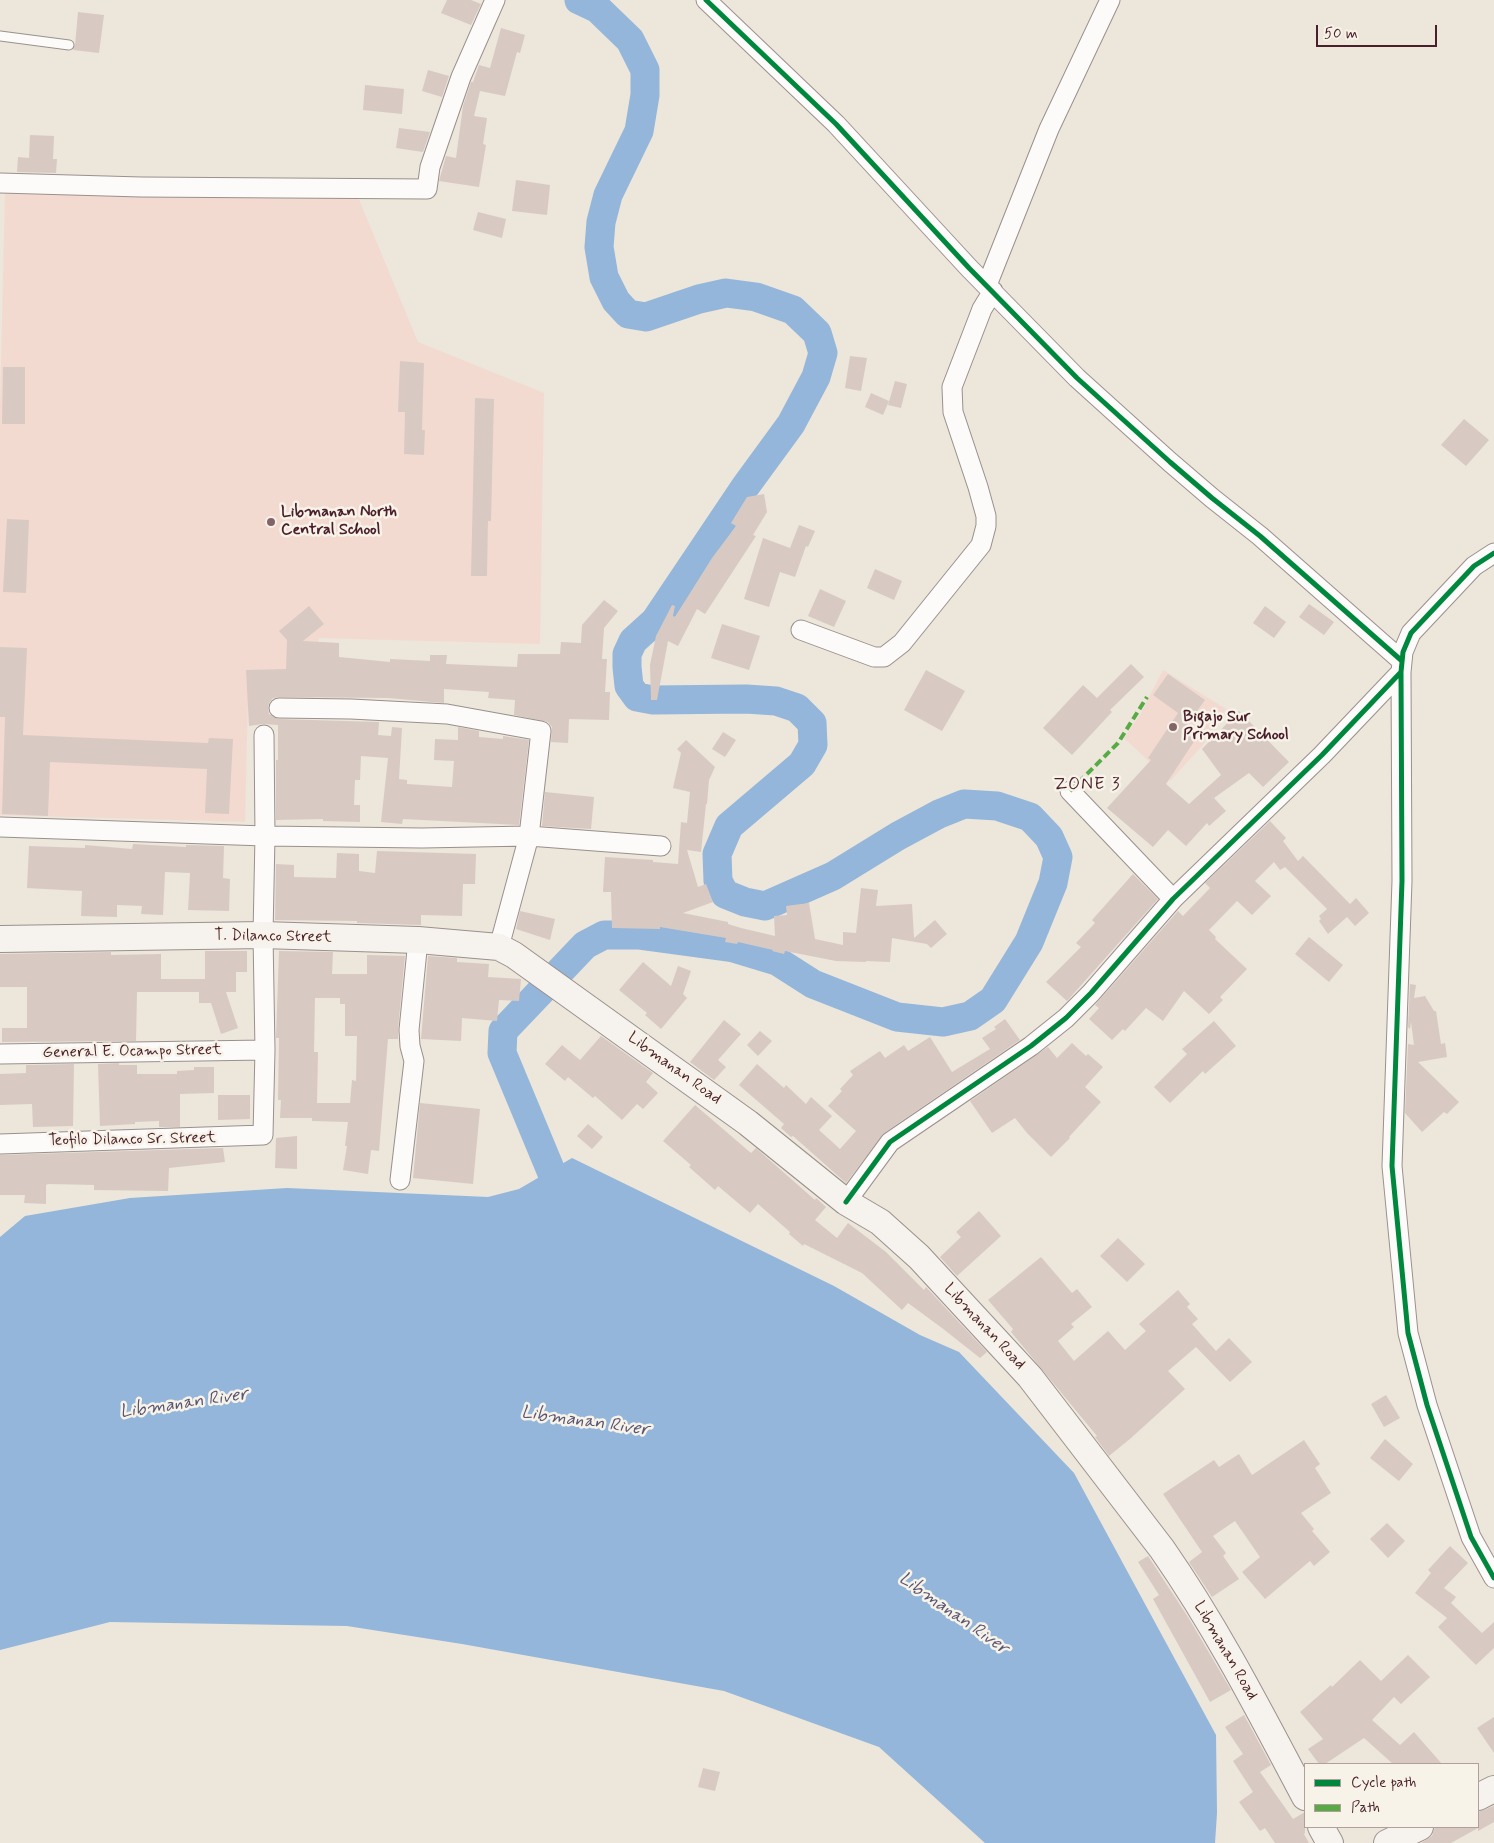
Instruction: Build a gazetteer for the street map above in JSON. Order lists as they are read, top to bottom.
{
  "streets": {
    "main road": ["T. Dilanco Street", "Libmanan Road"],
    "street": ["General E. Ocampo Street", "Teofilo Dilanco Sr. Street"]
  },
  "crossings": [
    ["T. Dilanco Street", "Libmanan Road"],
    ["General E. Ocampo Street", "Teofilo Dilanco Sr. Street"]
  ],
  "districts": ["ZONE 3"],
  "water": ["Libmanan River"],
  "places": ["Libmanan North Central School", "Bigajo Sur Primary School"],
  "legend": ["Cycle path", "Path"],
  "scale_bar": "50 m"
}
